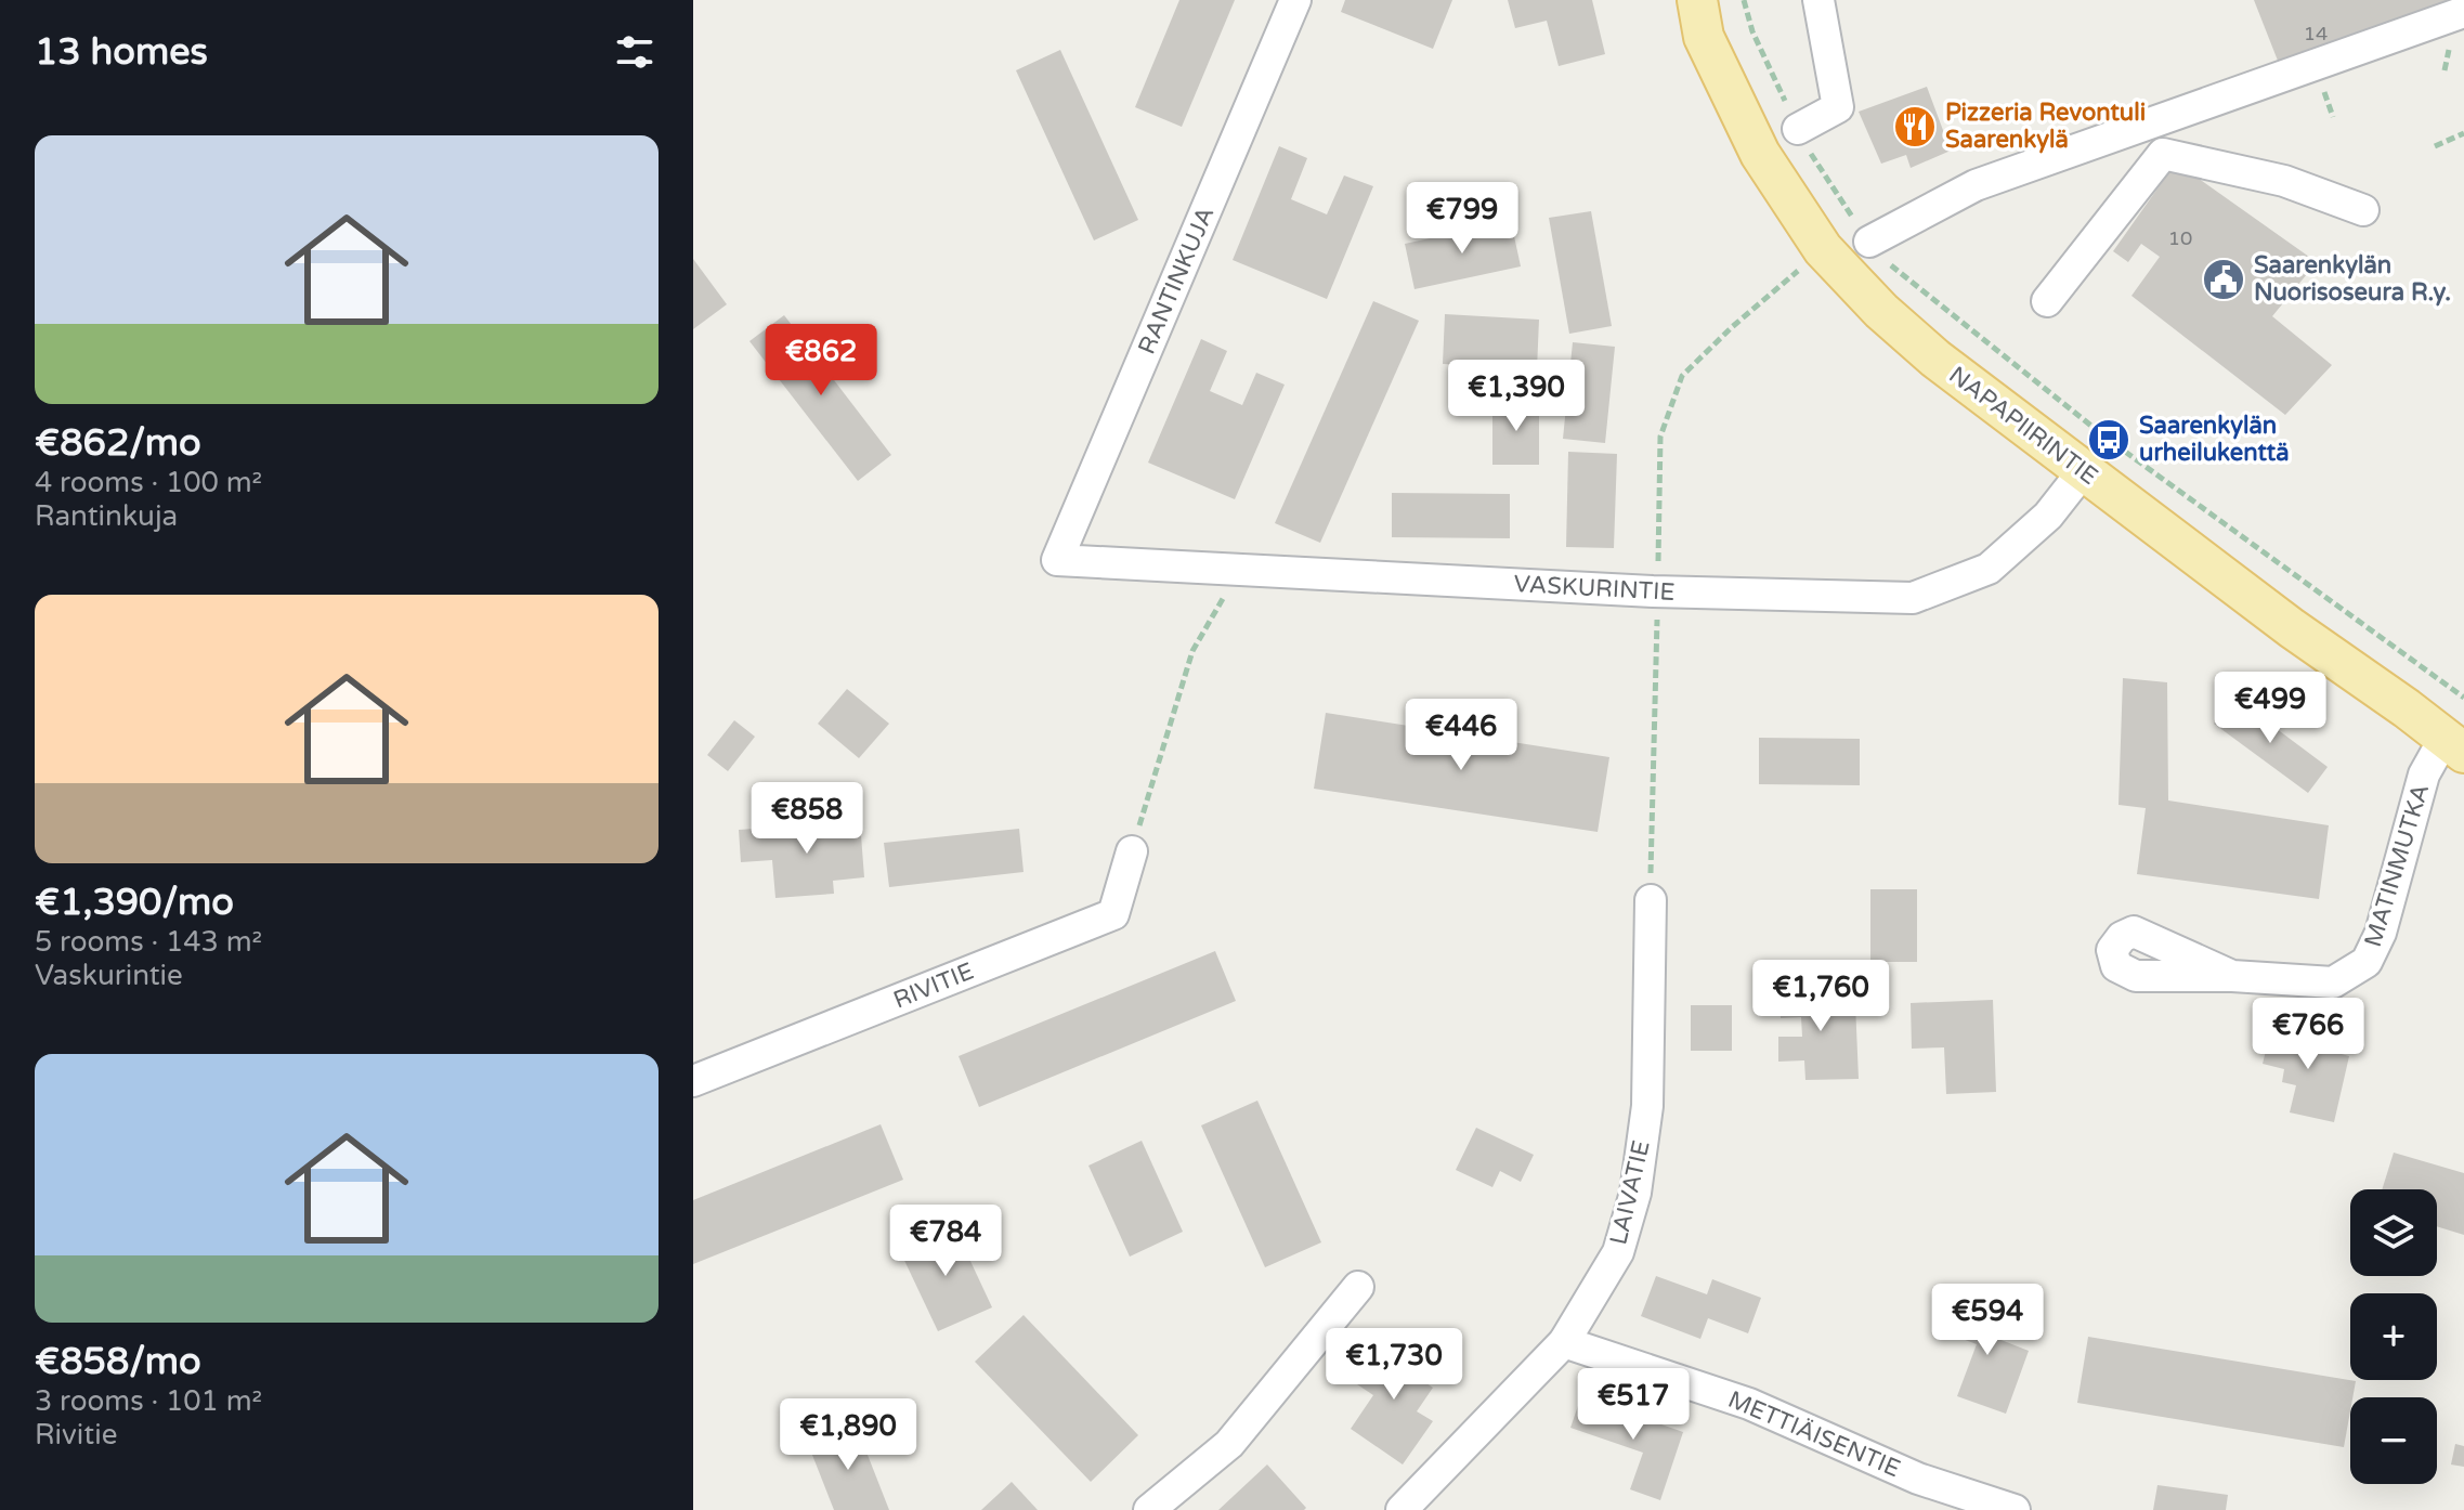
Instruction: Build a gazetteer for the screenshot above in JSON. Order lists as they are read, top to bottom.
{
  "streets": {
    "main road": ["NAPAPIIRINTIE"],
    "street": [
      "RANTINKUJA",
      "VASKURINTIE",
      "MATINMUTKA",
      "RIVITIE",
      "LAIVATIE",
      "METTIÄISENTIE"
    ]
  },
  "crossings": [
    ["RANTINKUJA", "VASKURINTIE"],
    ["NAPAPIIRINTIE", "VASKURINTIE"],
    ["NAPAPIIRINTIE", "MATINMUTKA"],
    ["LAIVATIE", "METTIÄISENTIE"]
  ],
  "places": {
    "restaurant": ["Pizzeria Revontuli Saarenkylä"],
    "public building": ["Saarenkylän Nuorisoseura R.y."],
    "bus stop": ["Saarenkylän urheilukenttä"]
  },
  "house_numbers": ["14", "10"],
  "page": {
    "heading": "13 homes",
    "list": [
      {
        "name": "€862/mo",
        "note": "4 rooms · 100 m² · Rantinkuja"
      },
      {
        "name": "€1,390/mo",
        "note": "5 rooms · 143 m² · Vaskurintie"
      },
      {
        "name": "€858/mo",
        "note": "3 rooms · 101 m² · Rivitie"
      }
    ],
    "price": [
      "€799",
      "€862",
      "€1,390",
      "€499",
      "€446",
      "€858",
      "€1,760",
      "€766",
      "€784",
      "€594",
      "€1,730",
      "€517",
      "€1,890"
    ],
    "map_buttons": ["+", "−"]
  }
}
